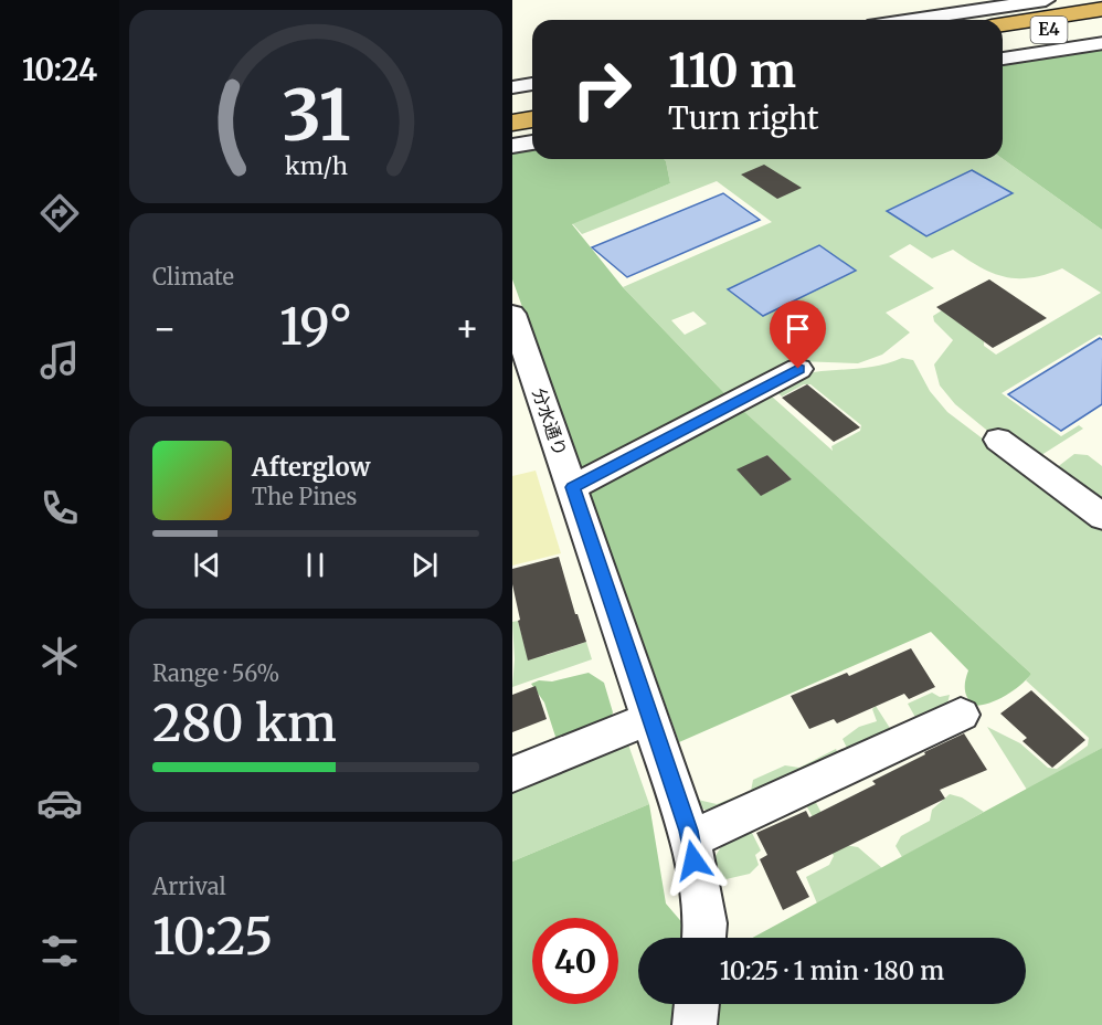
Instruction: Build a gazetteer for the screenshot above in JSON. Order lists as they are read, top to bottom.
{
  "streets": {
    "highway": ["E4"],
    "street": ["分水通り"]
  },
  "page": {
    "tabs": "10:24",
    "turn": ["110 m", "Turn right"],
    "tile": [
      "Climate",
      ["Range · 56%", "280 km"],
      ["Arrival", "10:25"]
    ],
    "heat": ["−", "19°", "+"],
    "song": ["Afterglow", "The Pines"],
    "limit": "40",
    "trip": "10:25 · 1 min · 180 m",
    "gauge": ["31", "km/h"]
  }
}
